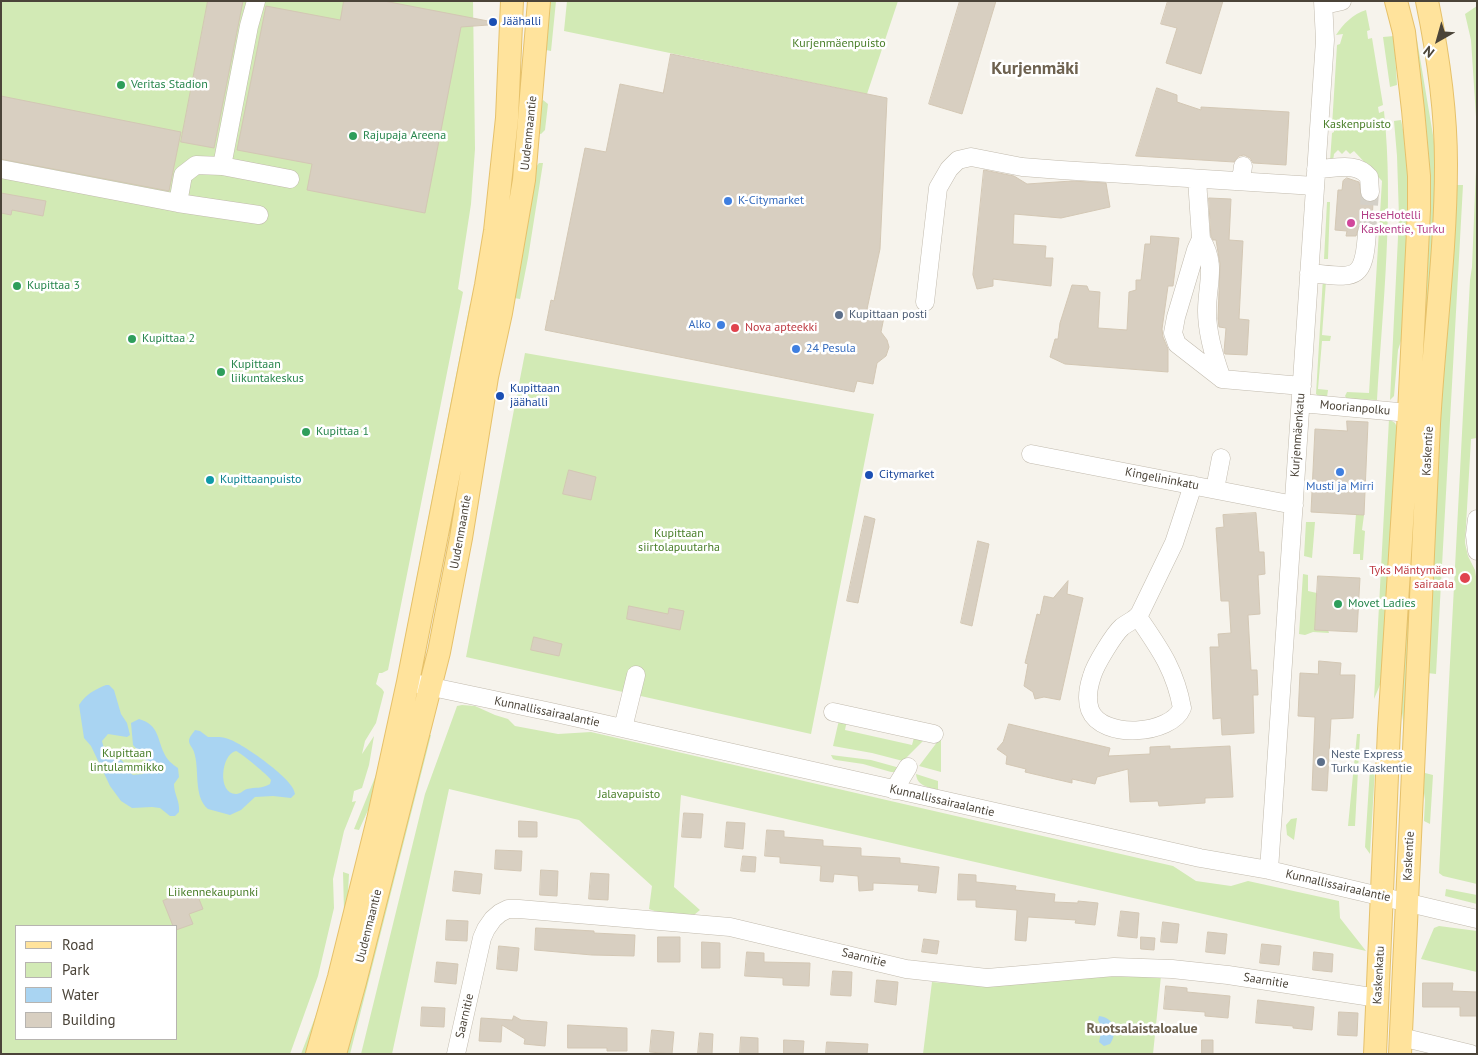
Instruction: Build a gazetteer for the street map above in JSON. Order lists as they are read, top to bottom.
{
  "streets": {
    "main road": ["Uudenmaantie", "Kaskentie", "Kaskenkatu"],
    "street": [
      "Moorianpolku",
      "Kurjenmäenkatu",
      "Kingelininkatu",
      "Kunnallissairaalantie",
      "Saarnitie"
    ]
  },
  "crossings": [
    ["Uudenmaantie", "Kunnallissairaalantie"],
    ["Moorianpolku", "Kurjenmäenkatu"],
    ["Moorianpolku", "Kaskentie"],
    ["Kurjenmäenkatu", "Kingelininkatu"],
    ["Kurjenmäenkatu", "Kunnallissairaalantie"],
    ["Kaskentie", "Kunnallissairaalantie"],
    ["Kaskentie", "Kaskenkatu"],
    ["Kunnallissairaalantie", "Kaskenkatu"],
    ["Saarnitie", "Kaskenkatu"]
  ],
  "districts": ["Kurjenmäki", "Ruotsalaistaloalue"],
  "parks": [
    "Kurjenmäenpuisto",
    "Kaskenpuisto",
    "Kupittaan siirtolapuutarha",
    "Kupittaan lintulammikko",
    "Jalavapuisto",
    "Liikennekaupunki"
  ],
  "places": [
    "Jäähalli",
    "Veritas Stadion",
    "Rajupaja Areena",
    "K-Citymarket",
    "HeseHotelli Kaskentie, Turku",
    "Kupittaa 3",
    "Kupittaan posti",
    "Alko",
    "Nova apteekki",
    "Kupittaa 2",
    "24 Pesula",
    "Kupittaan liikuntakeskus",
    "Kupittaan jäähalli",
    "Kupittaa 1",
    "Musti ja Mirri",
    "Citymarket",
    "Kupittaanpuisto",
    "Tyks Mäntymäen sairaala",
    "Movet Ladies",
    "Neste Express Turku Kaskentie"
  ],
  "legend": [
    "Road",
    "Park",
    "Water",
    "Building"
  ],
  "north": "bottom left"
}
